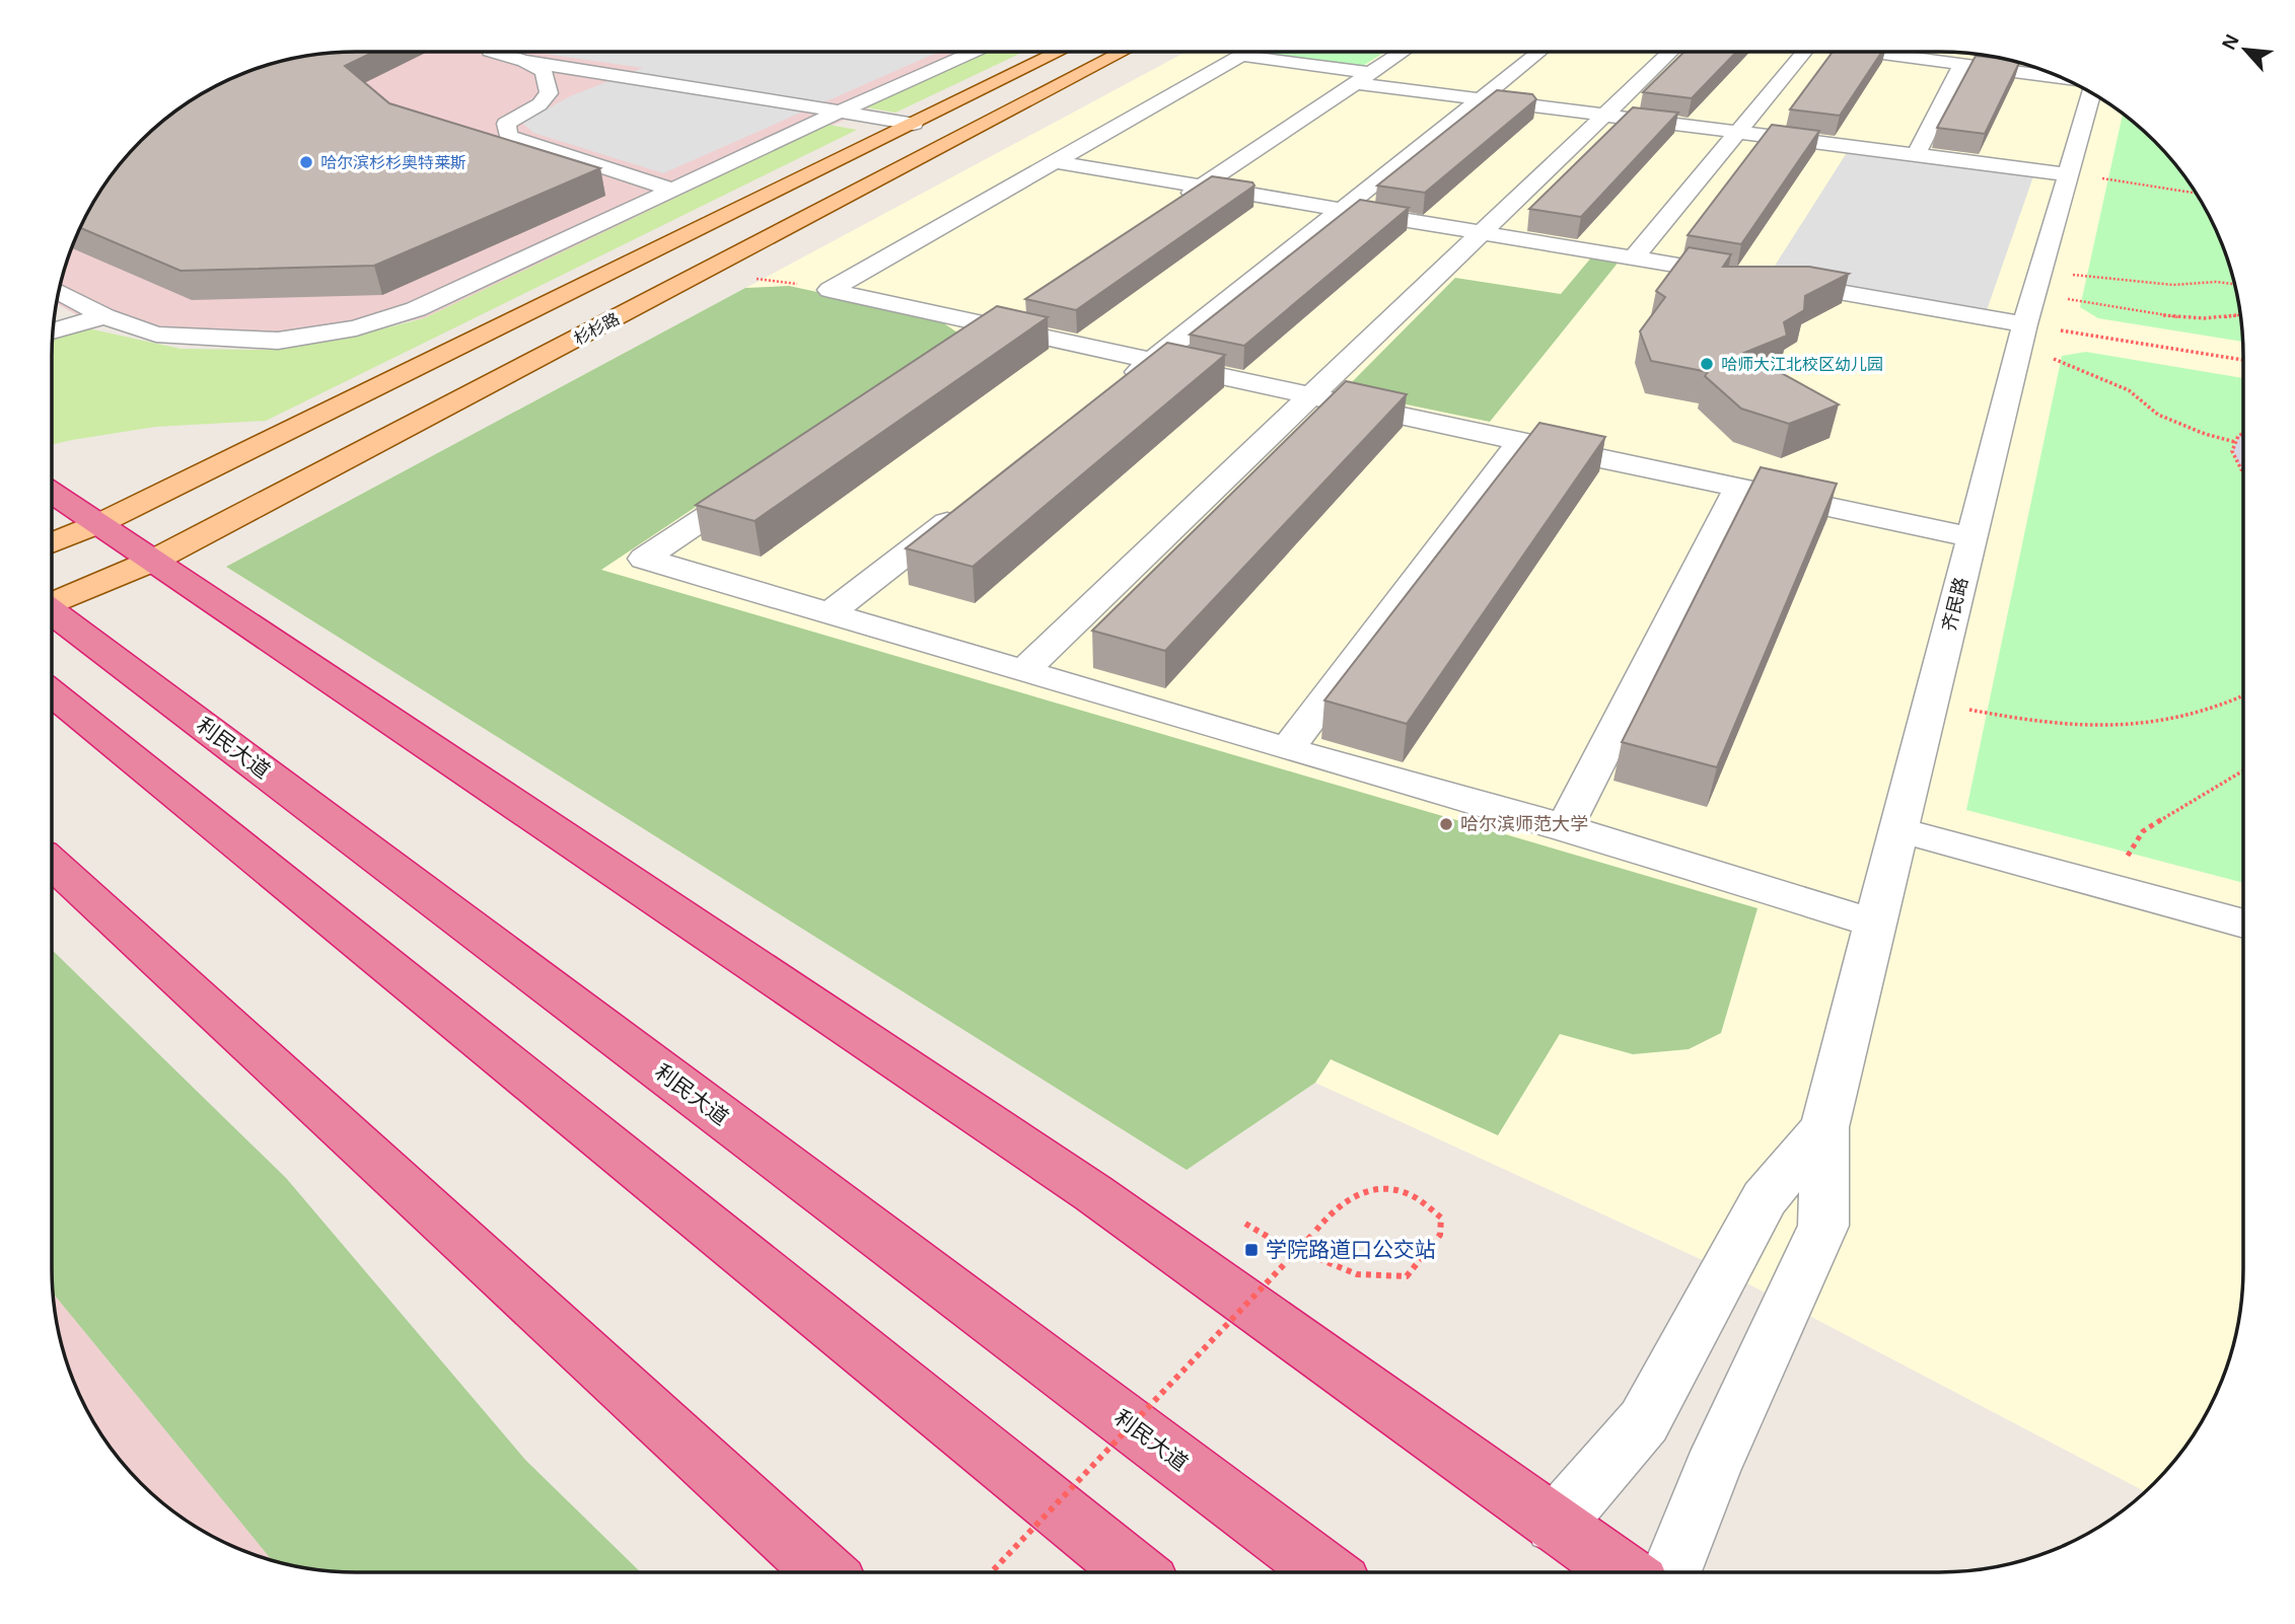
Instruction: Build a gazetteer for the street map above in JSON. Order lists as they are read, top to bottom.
{
  "streets": {
    "highway": ["利民大道"],
    "main road": ["杉杉路"],
    "lane": ["齐民路"]
  },
  "places": {
    "other": ["哈尔滨杉杉奥特莱斯", "哈师大江北校区幼儿园", "哈尔滨师范大学"],
    "transit": ["学院路道口公交站"]
  },
  "north": "top left"
}
